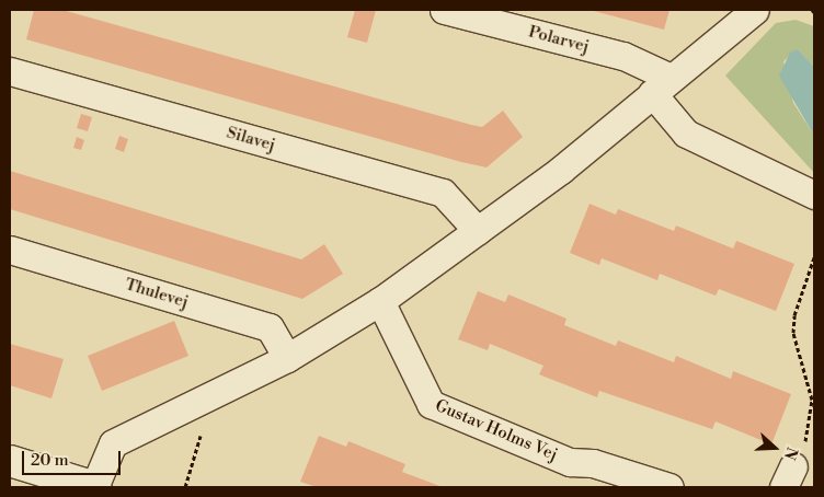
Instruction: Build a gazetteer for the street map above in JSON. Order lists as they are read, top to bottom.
{
  "streets": {
    "street": [
      "Polarvej",
      "Silavej",
      "Thulevej",
      "Gustav Holms Vej"
    ]
  },
  "scale_bar": "20 m",
  "north": "right"
}
